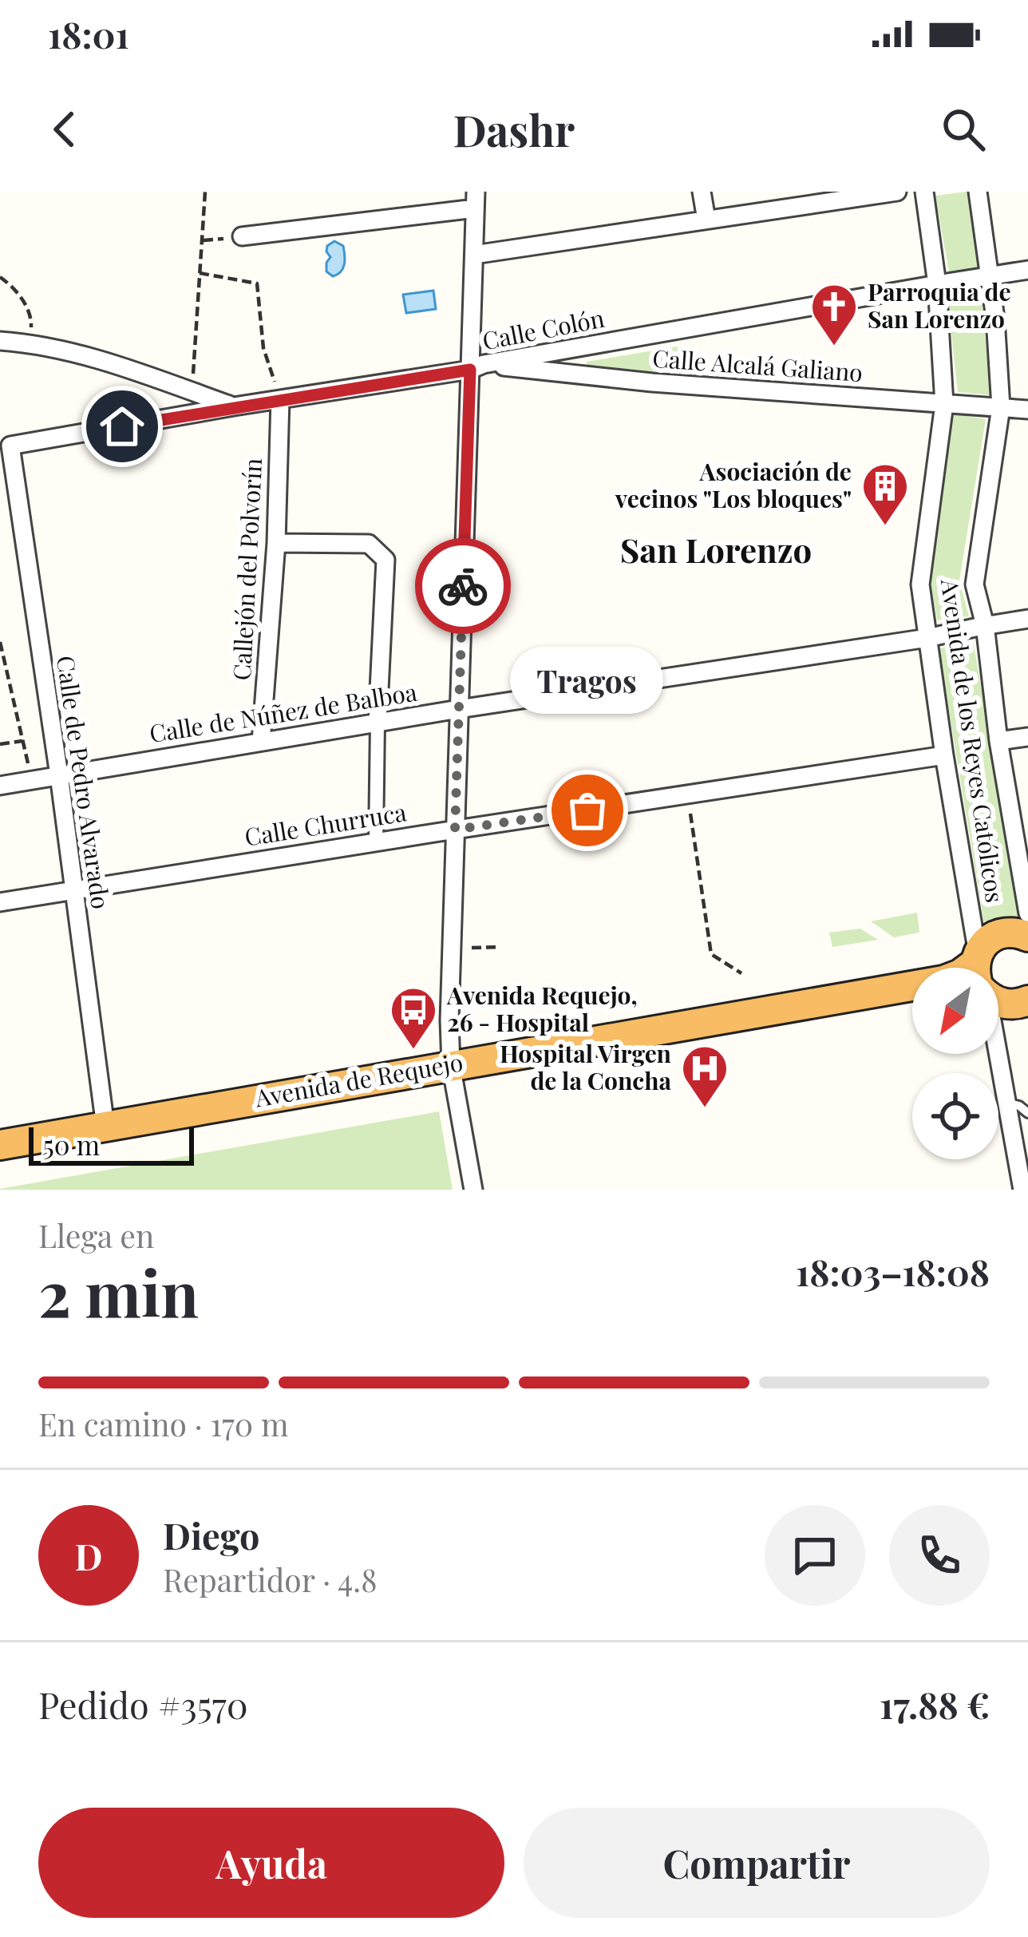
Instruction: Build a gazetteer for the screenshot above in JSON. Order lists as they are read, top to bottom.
{
  "streets": {
    "highway": ["Avenida de Requejo"],
    "street": [
      "Calle Colón",
      "Calle Alcalá Galiano",
      "Callejón del Polvorín",
      "Calle de Núñez de Balboa",
      "Avenida de los Reyes Católicos",
      "Calle de Pedro Alvarado",
      "Calle Churruca"
    ]
  },
  "crossings": [
    ["Calle Colón", "Calle Alcalá Galiano"],
    ["Calle Colón", "Callejón del Polvorín"],
    ["Calle Colón", "Avenida de los Reyes Católicos"],
    ["Calle Colón", "Calle de Pedro Alvarado"],
    ["Calle Alcalá Galiano", "Avenida de los Reyes Católicos"],
    ["Callejón del Polvorín", "Calle de Núñez de Balboa"],
    ["Calle de Núñez de Balboa", "Avenida de los Reyes Católicos"],
    ["Calle de Núñez de Balboa", "Calle de Pedro Alvarado"],
    ["Avenida de los Reyes Católicos", "Calle Churruca"],
    ["Calle de Pedro Alvarado", "Calle Churruca"],
    ["Calle de Pedro Alvarado", "Avenida de Requejo"]
  ],
  "districts": ["San Lorenzo"],
  "places": {
    "church": ["Parroquia de San Lorenzo"],
    "building": ["Asociación de vecinos \"Los bloques\""],
    "other": ["Tragos"],
    "bus stop": ["Avenida Requejo, 26 - Hospital"],
    "hospital": ["Hospital Virgen de la Concha"]
  },
  "scale_bar": "50 m",
  "north": "bottom left",
  "page": {
    "status": "18:01",
    "header": "Dashr",
    "bubble": "Tragos",
    "scale": "50 m",
    "heading": ["2 min", "Llega en", "18:03–18:08"],
    "panel": [
      "Diego",
      "Repartidor · 4.8",
      "Pedido #3570",
      "17.88 €"
    ],
    "bar": "En camino · 170 m",
    "round": "D",
    "buttons": ["Ayuda", "Compartir"]
  }
}
